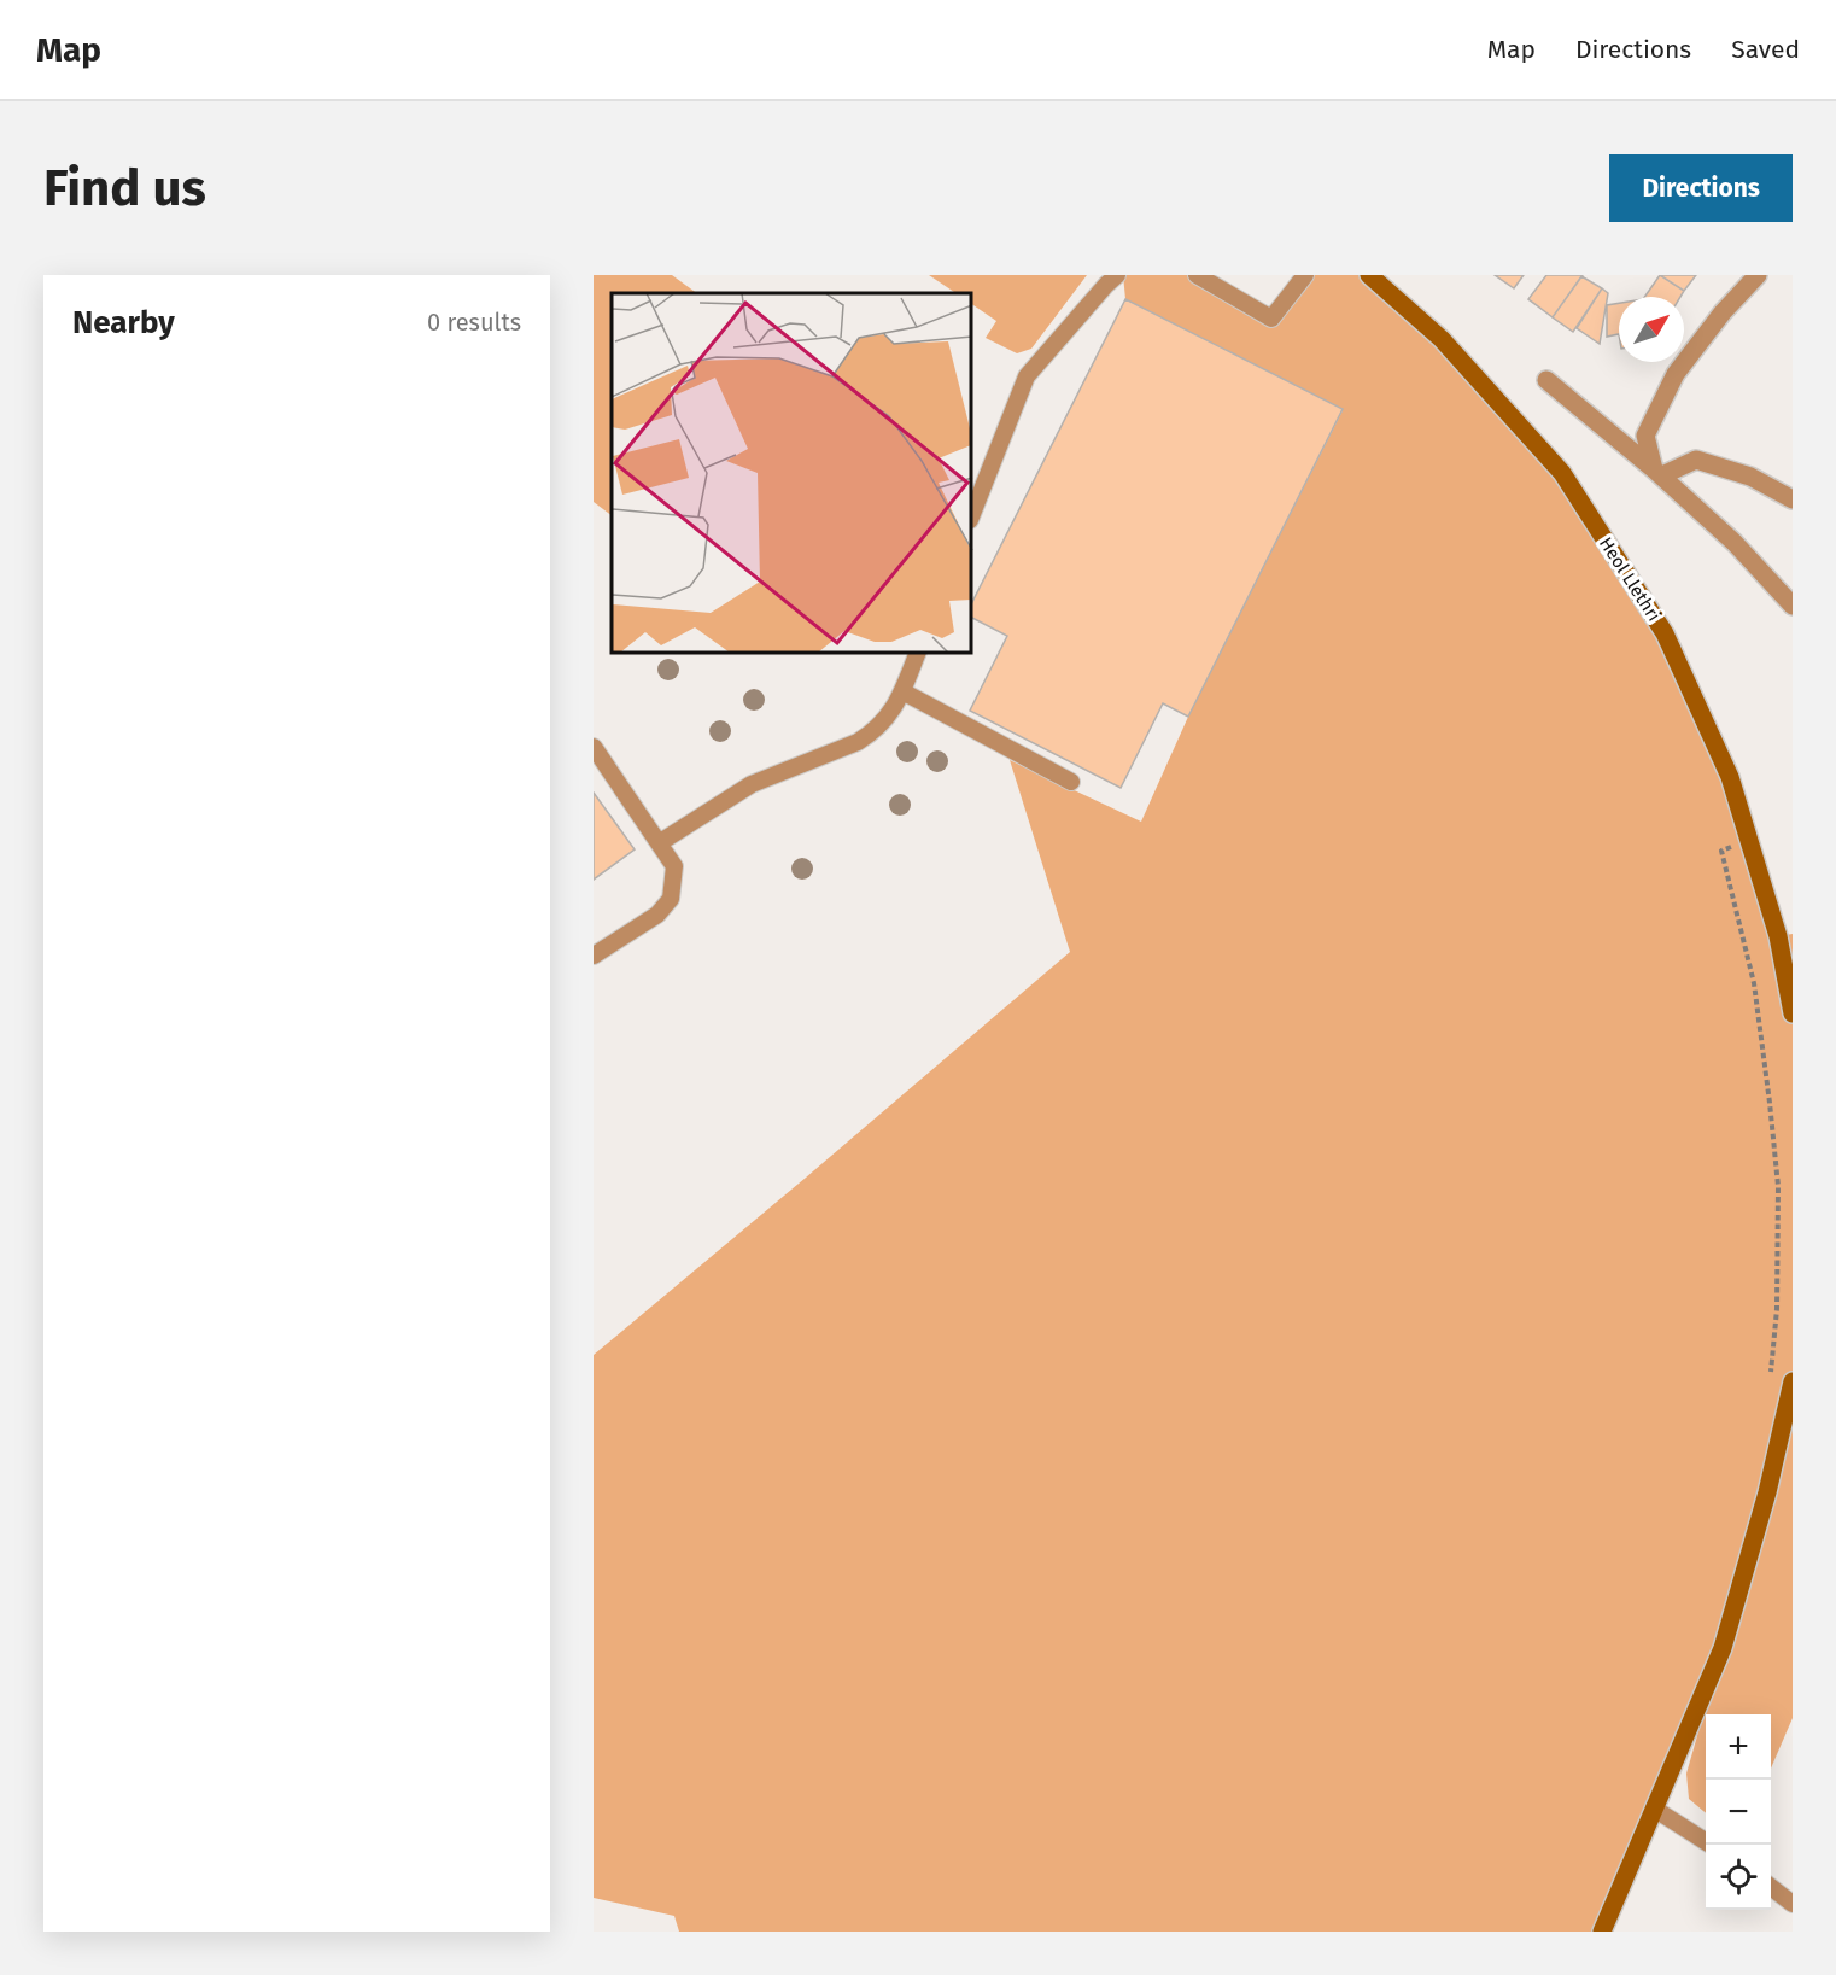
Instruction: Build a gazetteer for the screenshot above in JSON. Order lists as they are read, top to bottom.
{
  "streets": {
    "main road": ["Heol Llethri"]
  },
  "north": "top right",
  "page": {
    "header": "Map",
    "nav": ["Map", "Directions", "Saved"],
    "buttons": "Directions",
    "title": "Find us",
    "heading": ["Nearby", "0 results"],
    "map_buttons": ["+", "−"]
  }
}
